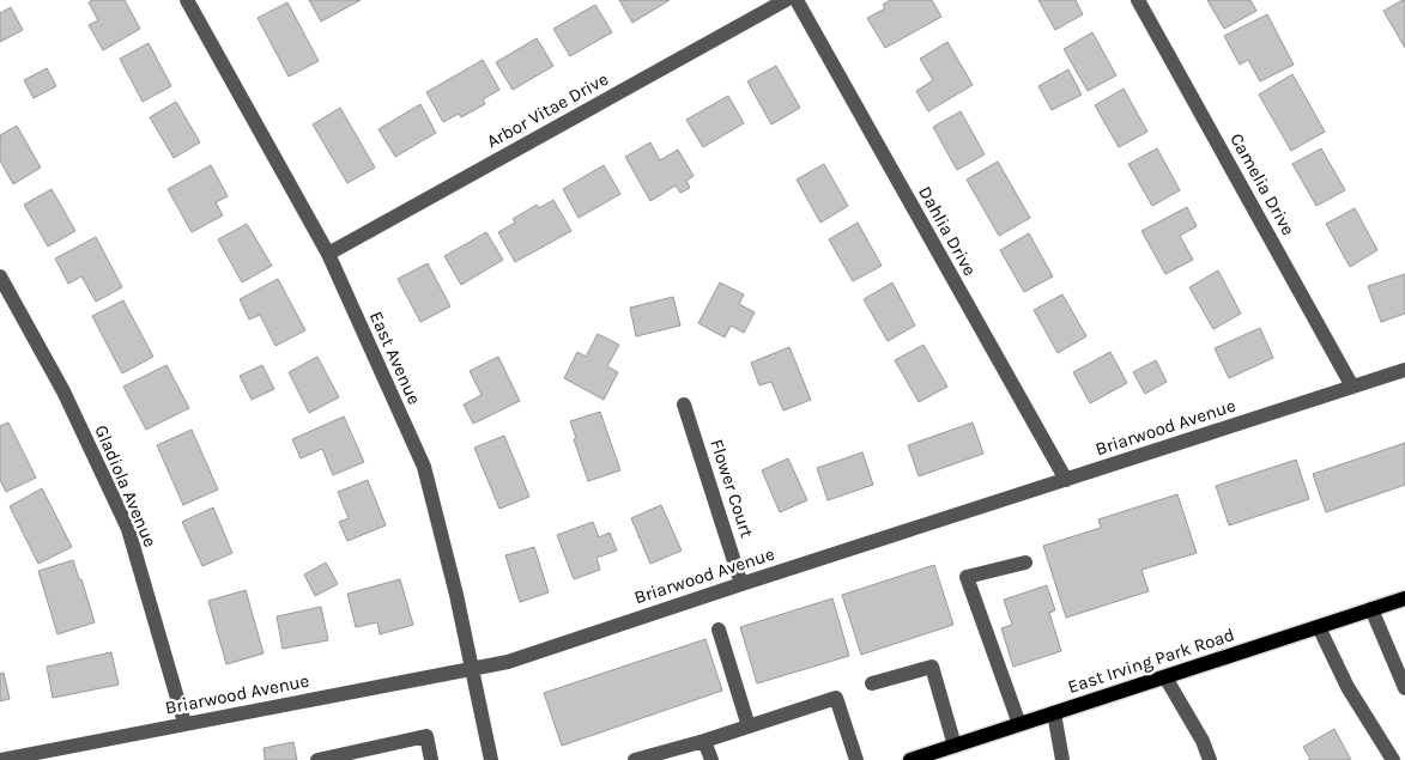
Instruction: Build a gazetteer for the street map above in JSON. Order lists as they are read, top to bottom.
{
  "streets": {
    "main road": ["East Irving Park Road"],
    "street": [
      "Arbor Vitae Drive",
      "Camelia Drive",
      "Dahlia Drive",
      "East Avenue",
      "Briarwood Avenue",
      "Gladiola Avenue",
      "Flower Court"
    ]
  },
  "crossings": [
    ["Arbor Vitae Drive", "East Avenue"],
    ["Camelia Drive", "Briarwood Avenue"],
    ["Dahlia Drive", "Briarwood Avenue"],
    ["East Avenue", "Briarwood Avenue"],
    ["Briarwood Avenue", "Gladiola Avenue"],
    ["Briarwood Avenue", "Flower Court"]
  ]
}
